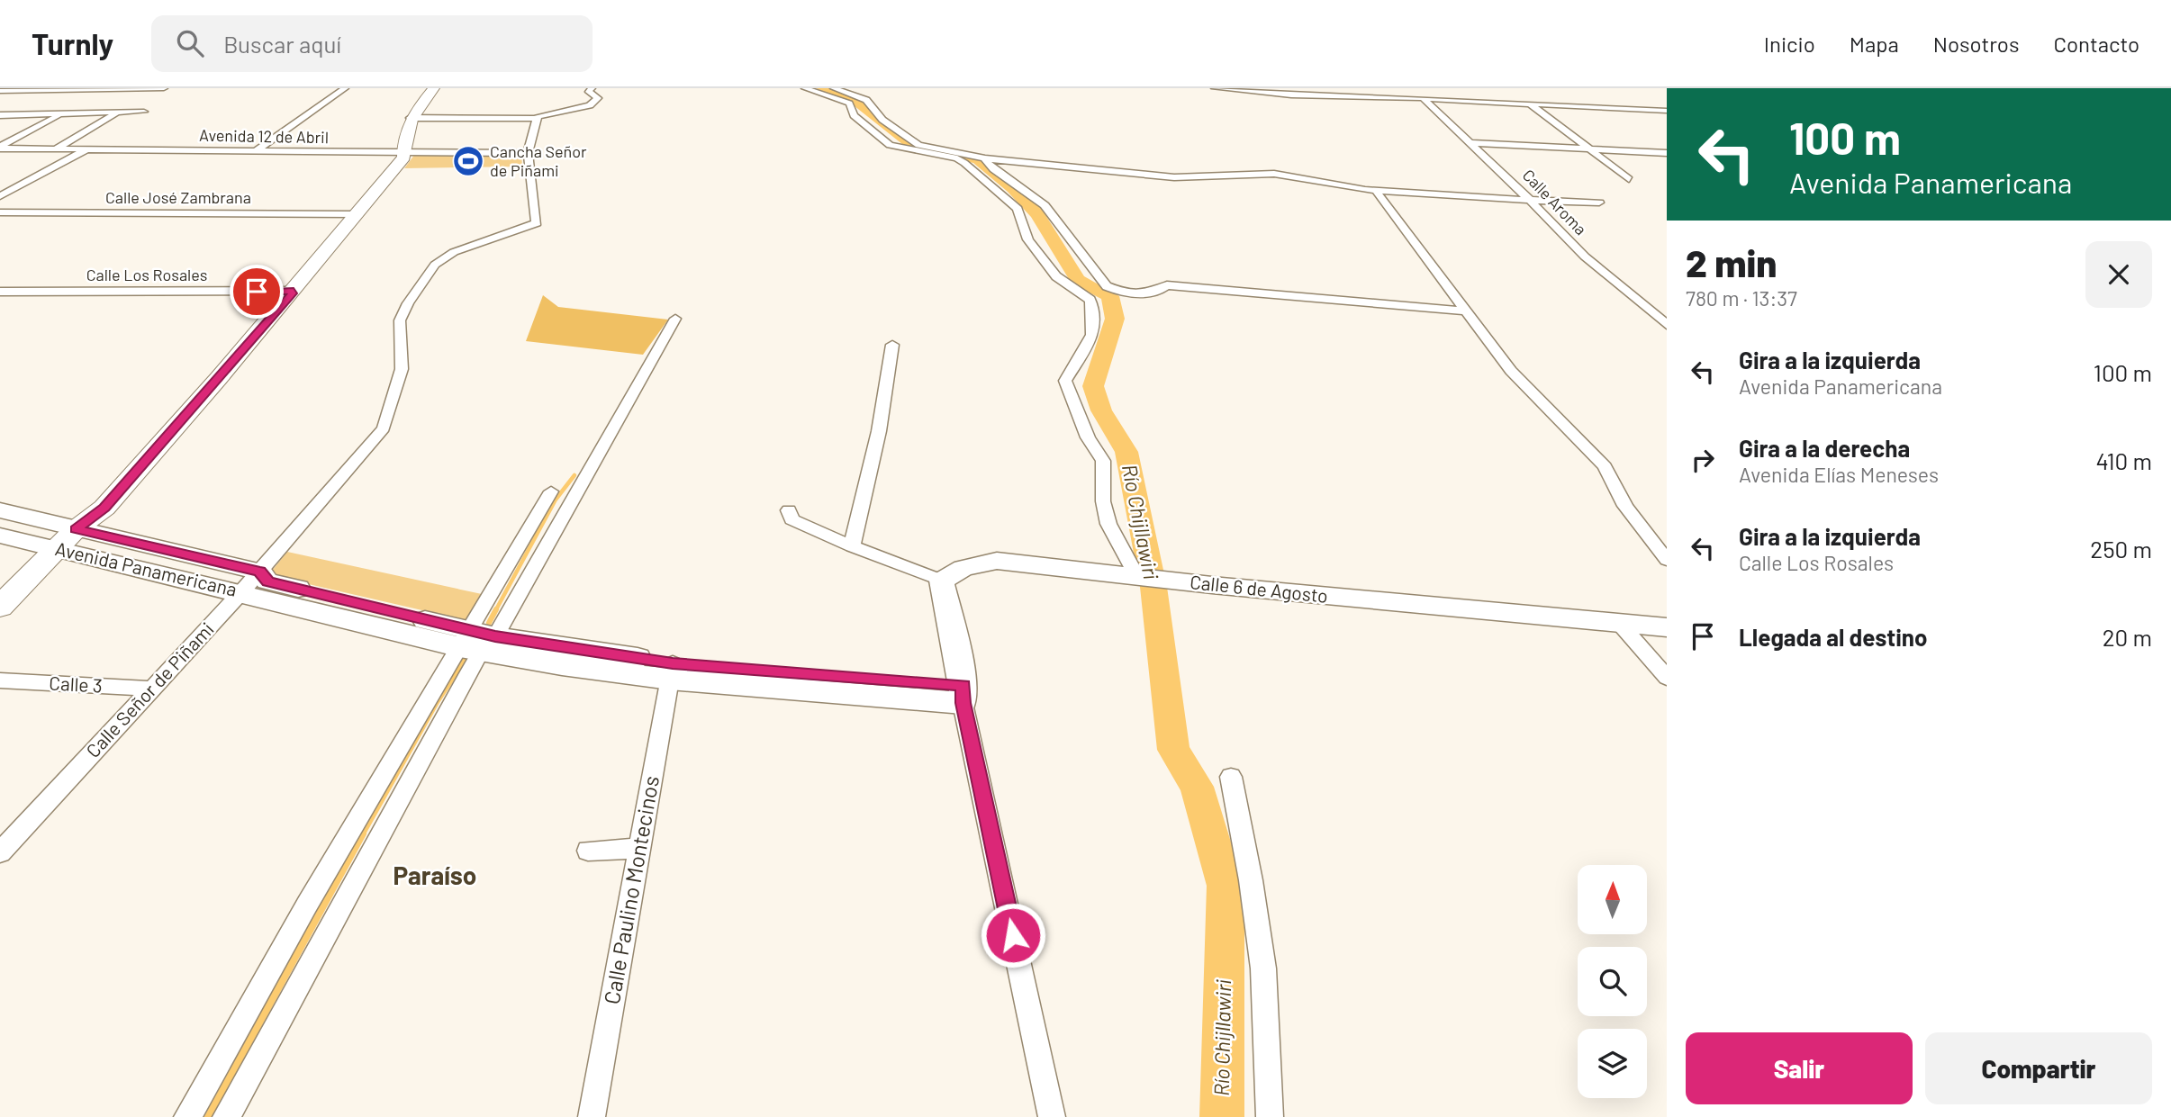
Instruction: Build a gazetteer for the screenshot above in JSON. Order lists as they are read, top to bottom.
{
  "streets": {
    "main road": ["Avenida Panamericana", "Calle 6 de Agosto"],
    "street": [
      "Avenida 12 de Abril",
      "Calle José Zambrana",
      "Calle Aroma",
      "Calle Los Rosales",
      "Calle 3",
      "Calle Señor de Piñami",
      "Calle Paulino Montecinos"
    ]
  },
  "crossings": [
    ["Avenida 12 de Abril", "Calle Señor de Piñami"],
    ["Avenida Panamericana", "Calle Señor de Piñami"],
    ["Avenida Panamericana", "Calle Paulino Montecinos"],
    ["Calle 3", "Calle Señor de Piñami"]
  ],
  "districts": ["Paraíso"],
  "water": ["Río Chijllawiri"],
  "places": {
    "sports": ["Cancha Señor de Piñami"]
  },
  "north": "top",
  "page": {
    "header": "Turnly",
    "search": "Buscar aquí",
    "nav": [
      "Inicio",
      "Mapa",
      "Nosotros",
      "Contacto"
    ],
    "turn": ["100 m", "Avenida Panamericana"],
    "heading": ["2 min", "780 m · 13:37"],
    "list": [
      {
        "name": "Gira a la izquierda",
        "note": "Avenida Panamericana",
        "value": "100 m"
      },
      {
        "name": "Gira a la derecha",
        "note": "Avenida Elías Meneses",
        "value": "410 m"
      },
      {
        "name": "Gira a la izquierda",
        "note": "Calle Los Rosales",
        "value": "250 m"
      },
      {
        "name": "Llegada al destino",
        "value": "20 m"
      }
    ],
    "buttons": ["Salir", "Compartir"]
  }
}
